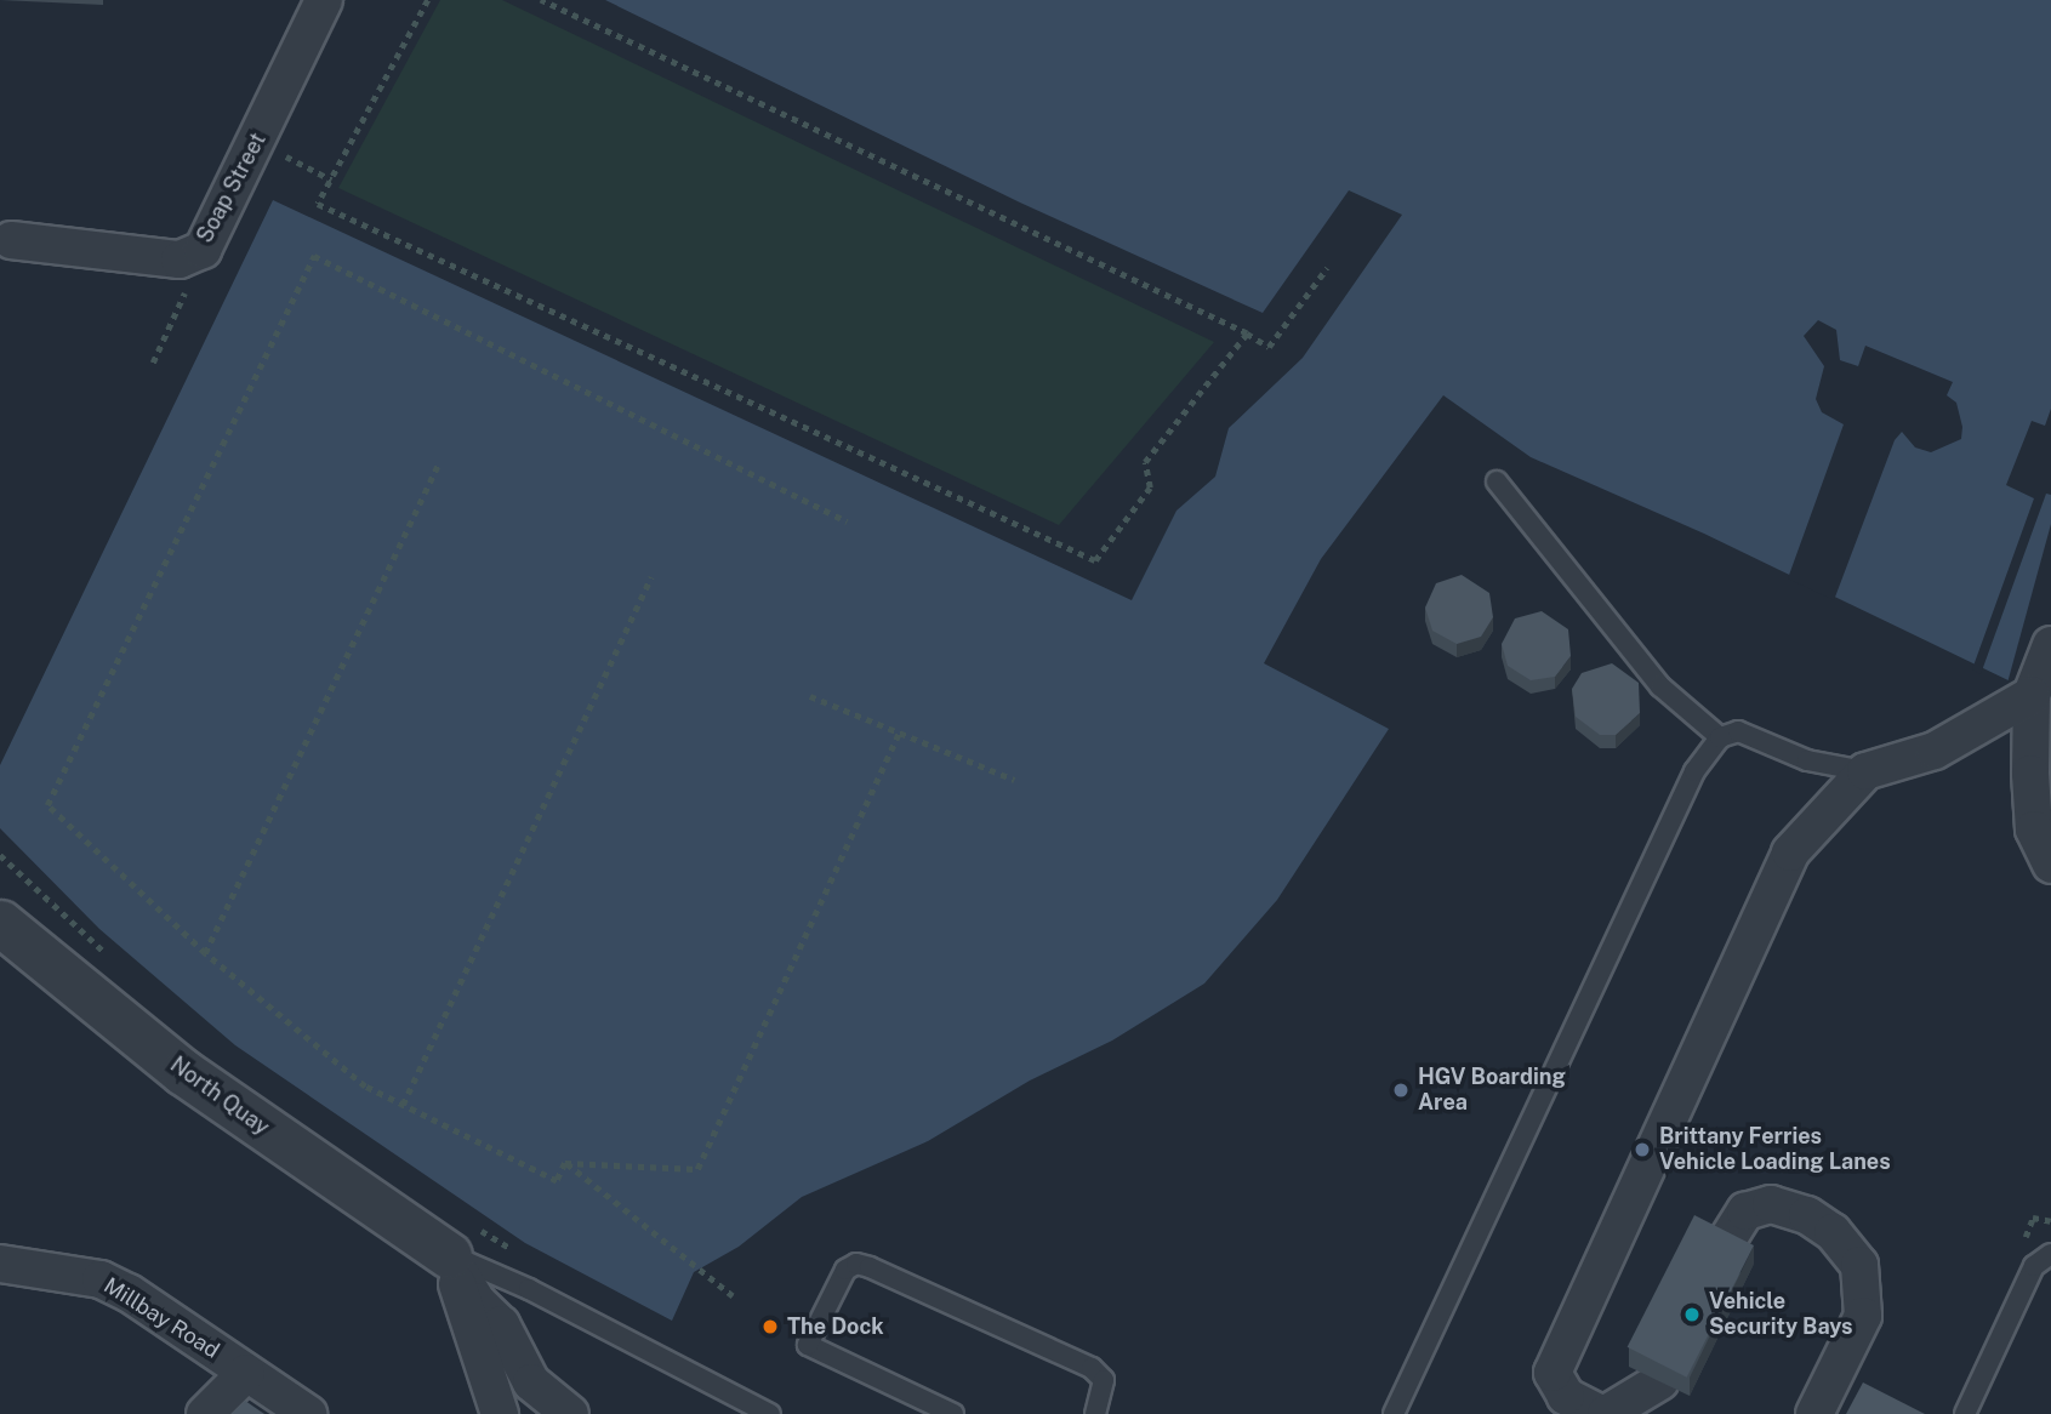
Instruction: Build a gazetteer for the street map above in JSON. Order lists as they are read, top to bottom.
{
  "streets": {
    "street": ["Soap Street", "North Quay", "Millbay Road"]
  },
  "places": [
    "HGV Boarding Area",
    "Brittany Ferries Vehicle Loading Lanes",
    "Vehicle Security Bays",
    "The Dock"
  ]
}
